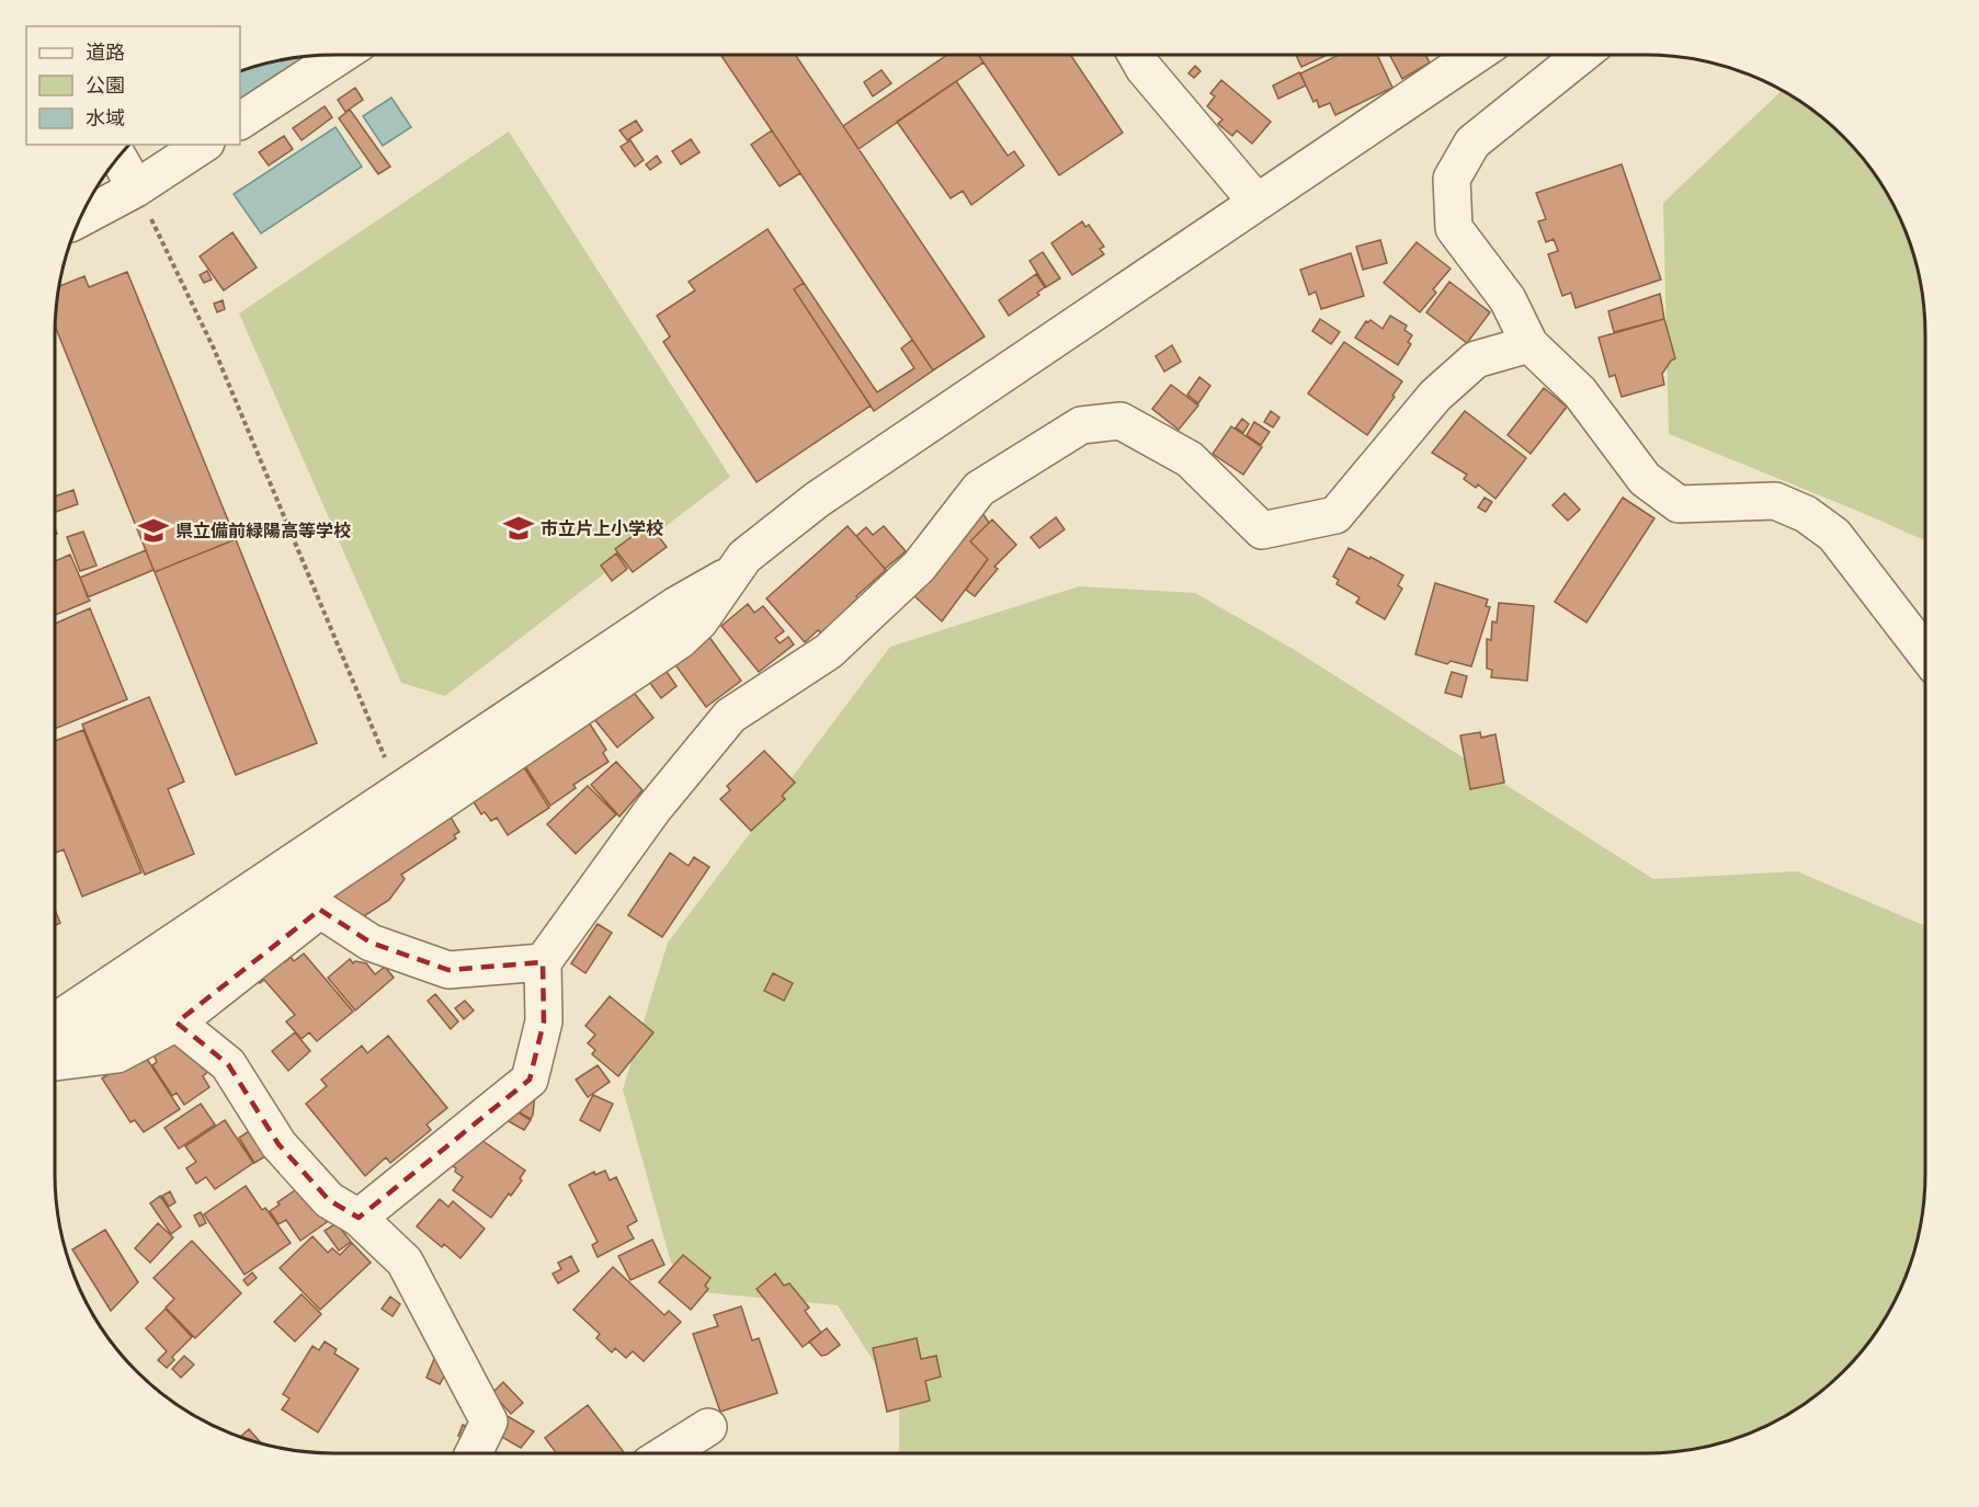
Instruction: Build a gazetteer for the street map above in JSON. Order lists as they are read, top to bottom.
{
  "places": {
    "school or university": ["市立片上小学校", "県立備前緑陽高等学校"]
  },
  "legend": ["道路", "公園", "水域"]
}
